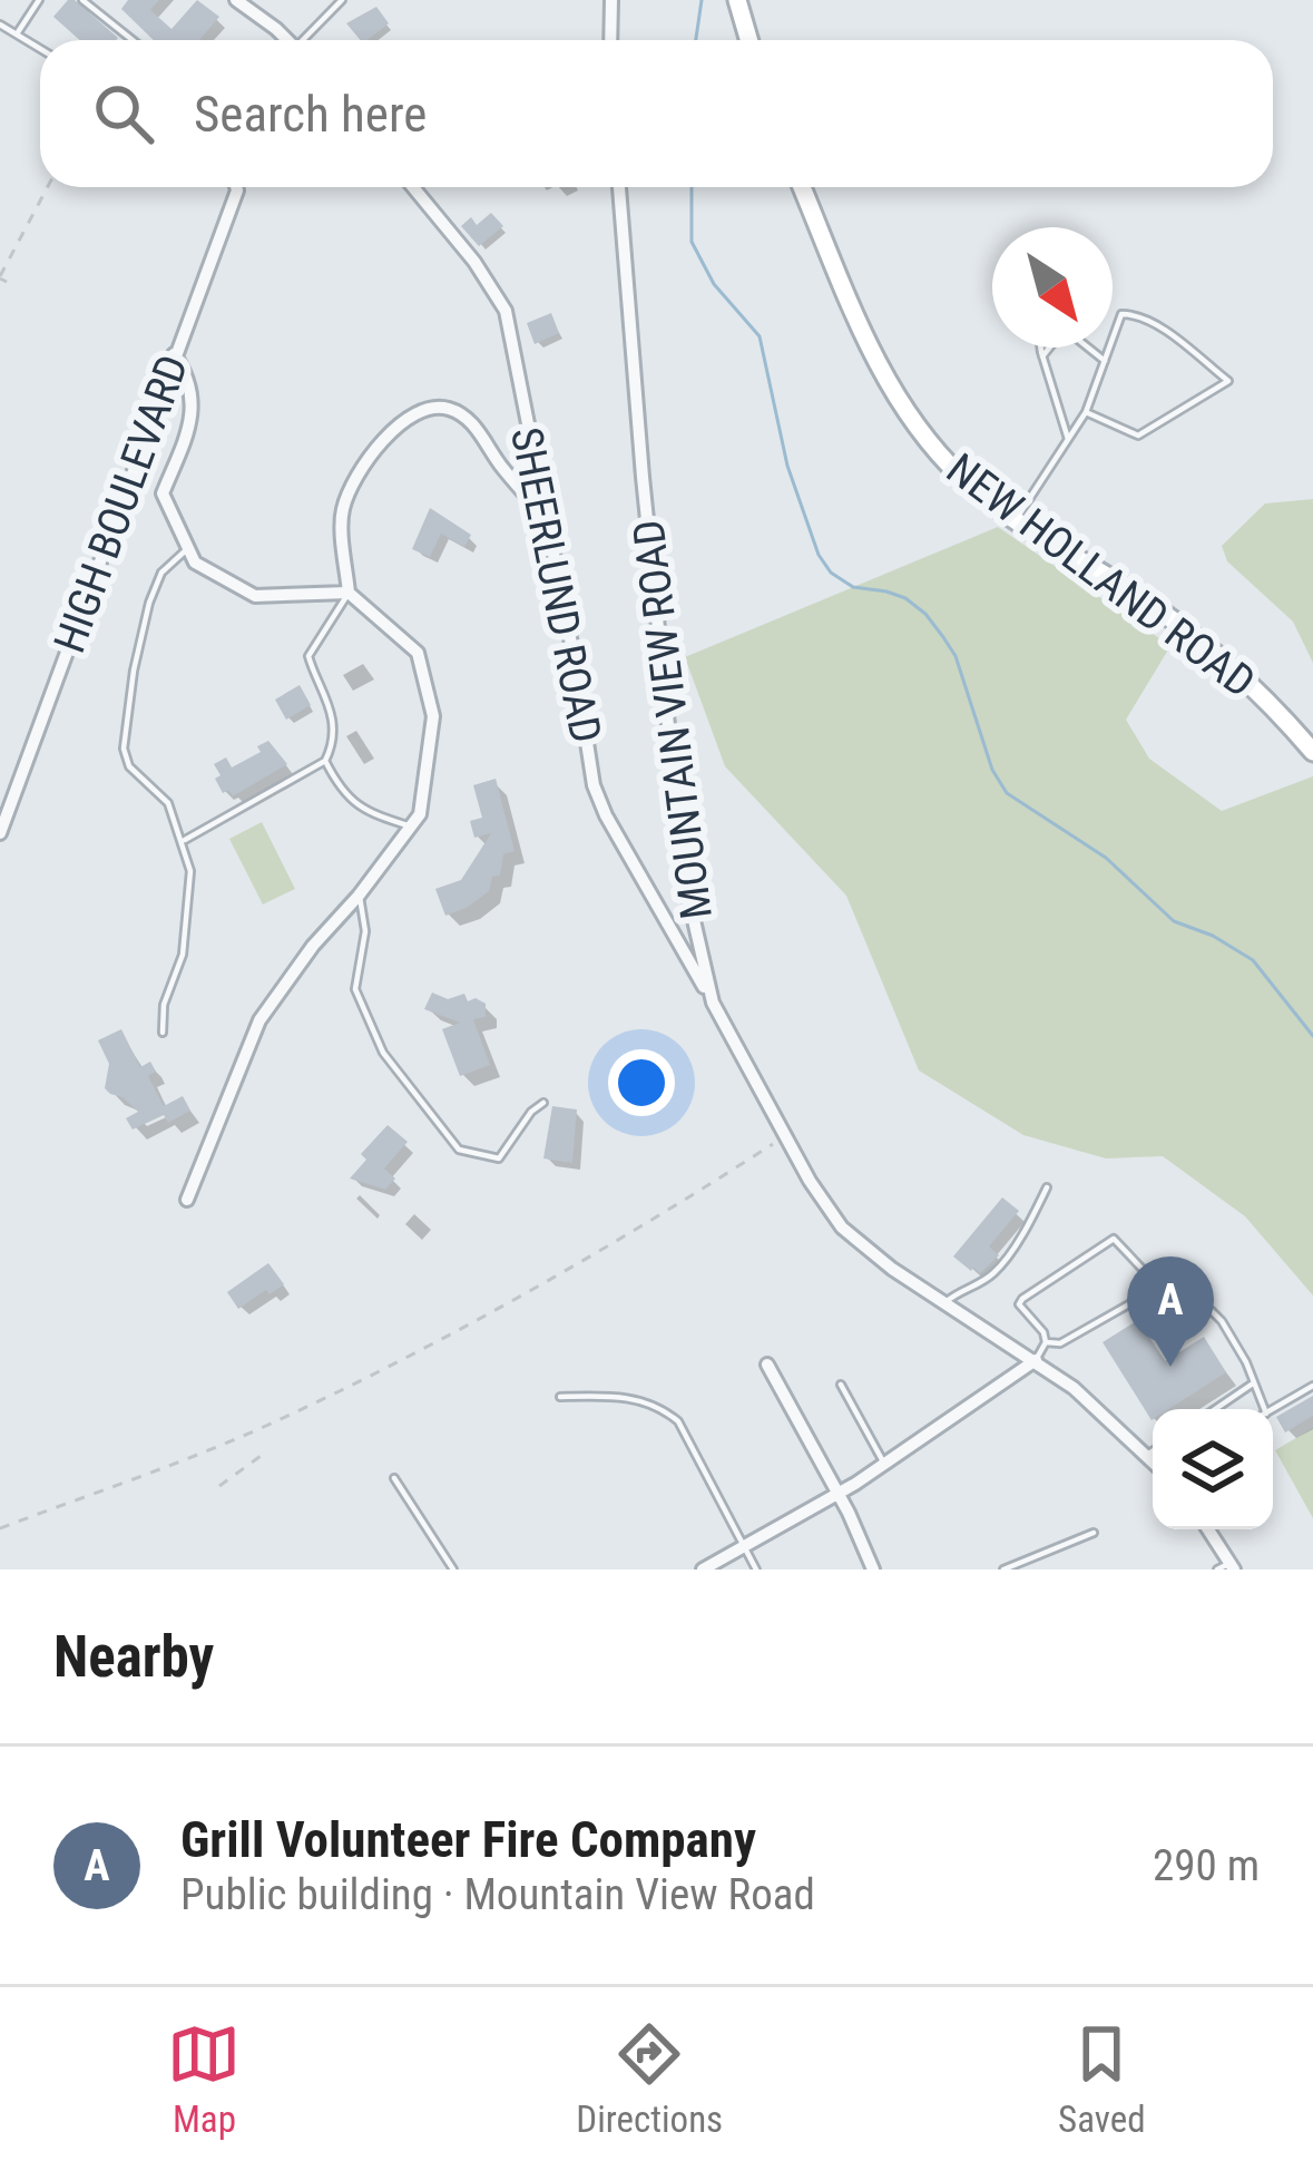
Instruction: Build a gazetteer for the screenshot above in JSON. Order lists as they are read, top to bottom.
{
  "streets": {
    "main road": ["NEW HOLLAND ROAD"],
    "street": ["HIGH BOULEVARD", "SHEERLUND ROAD", "MOUNTAIN VIEW ROAD"]
  },
  "crossings": [
    ["SHEERLUND ROAD", "MOUNTAIN VIEW ROAD"]
  ],
  "north": "bottom right",
  "page": {
    "search": "Search here",
    "pins": "A",
    "heading": "Nearby",
    "list": [
      {
        "mark": "A",
        "name": "Grill Volunteer Fire Company",
        "note": "Public building · Mountain View Road",
        "value": "290 m"
      }
    ],
    "nav": ["Map", "Directions", "Saved"]
  }
}
